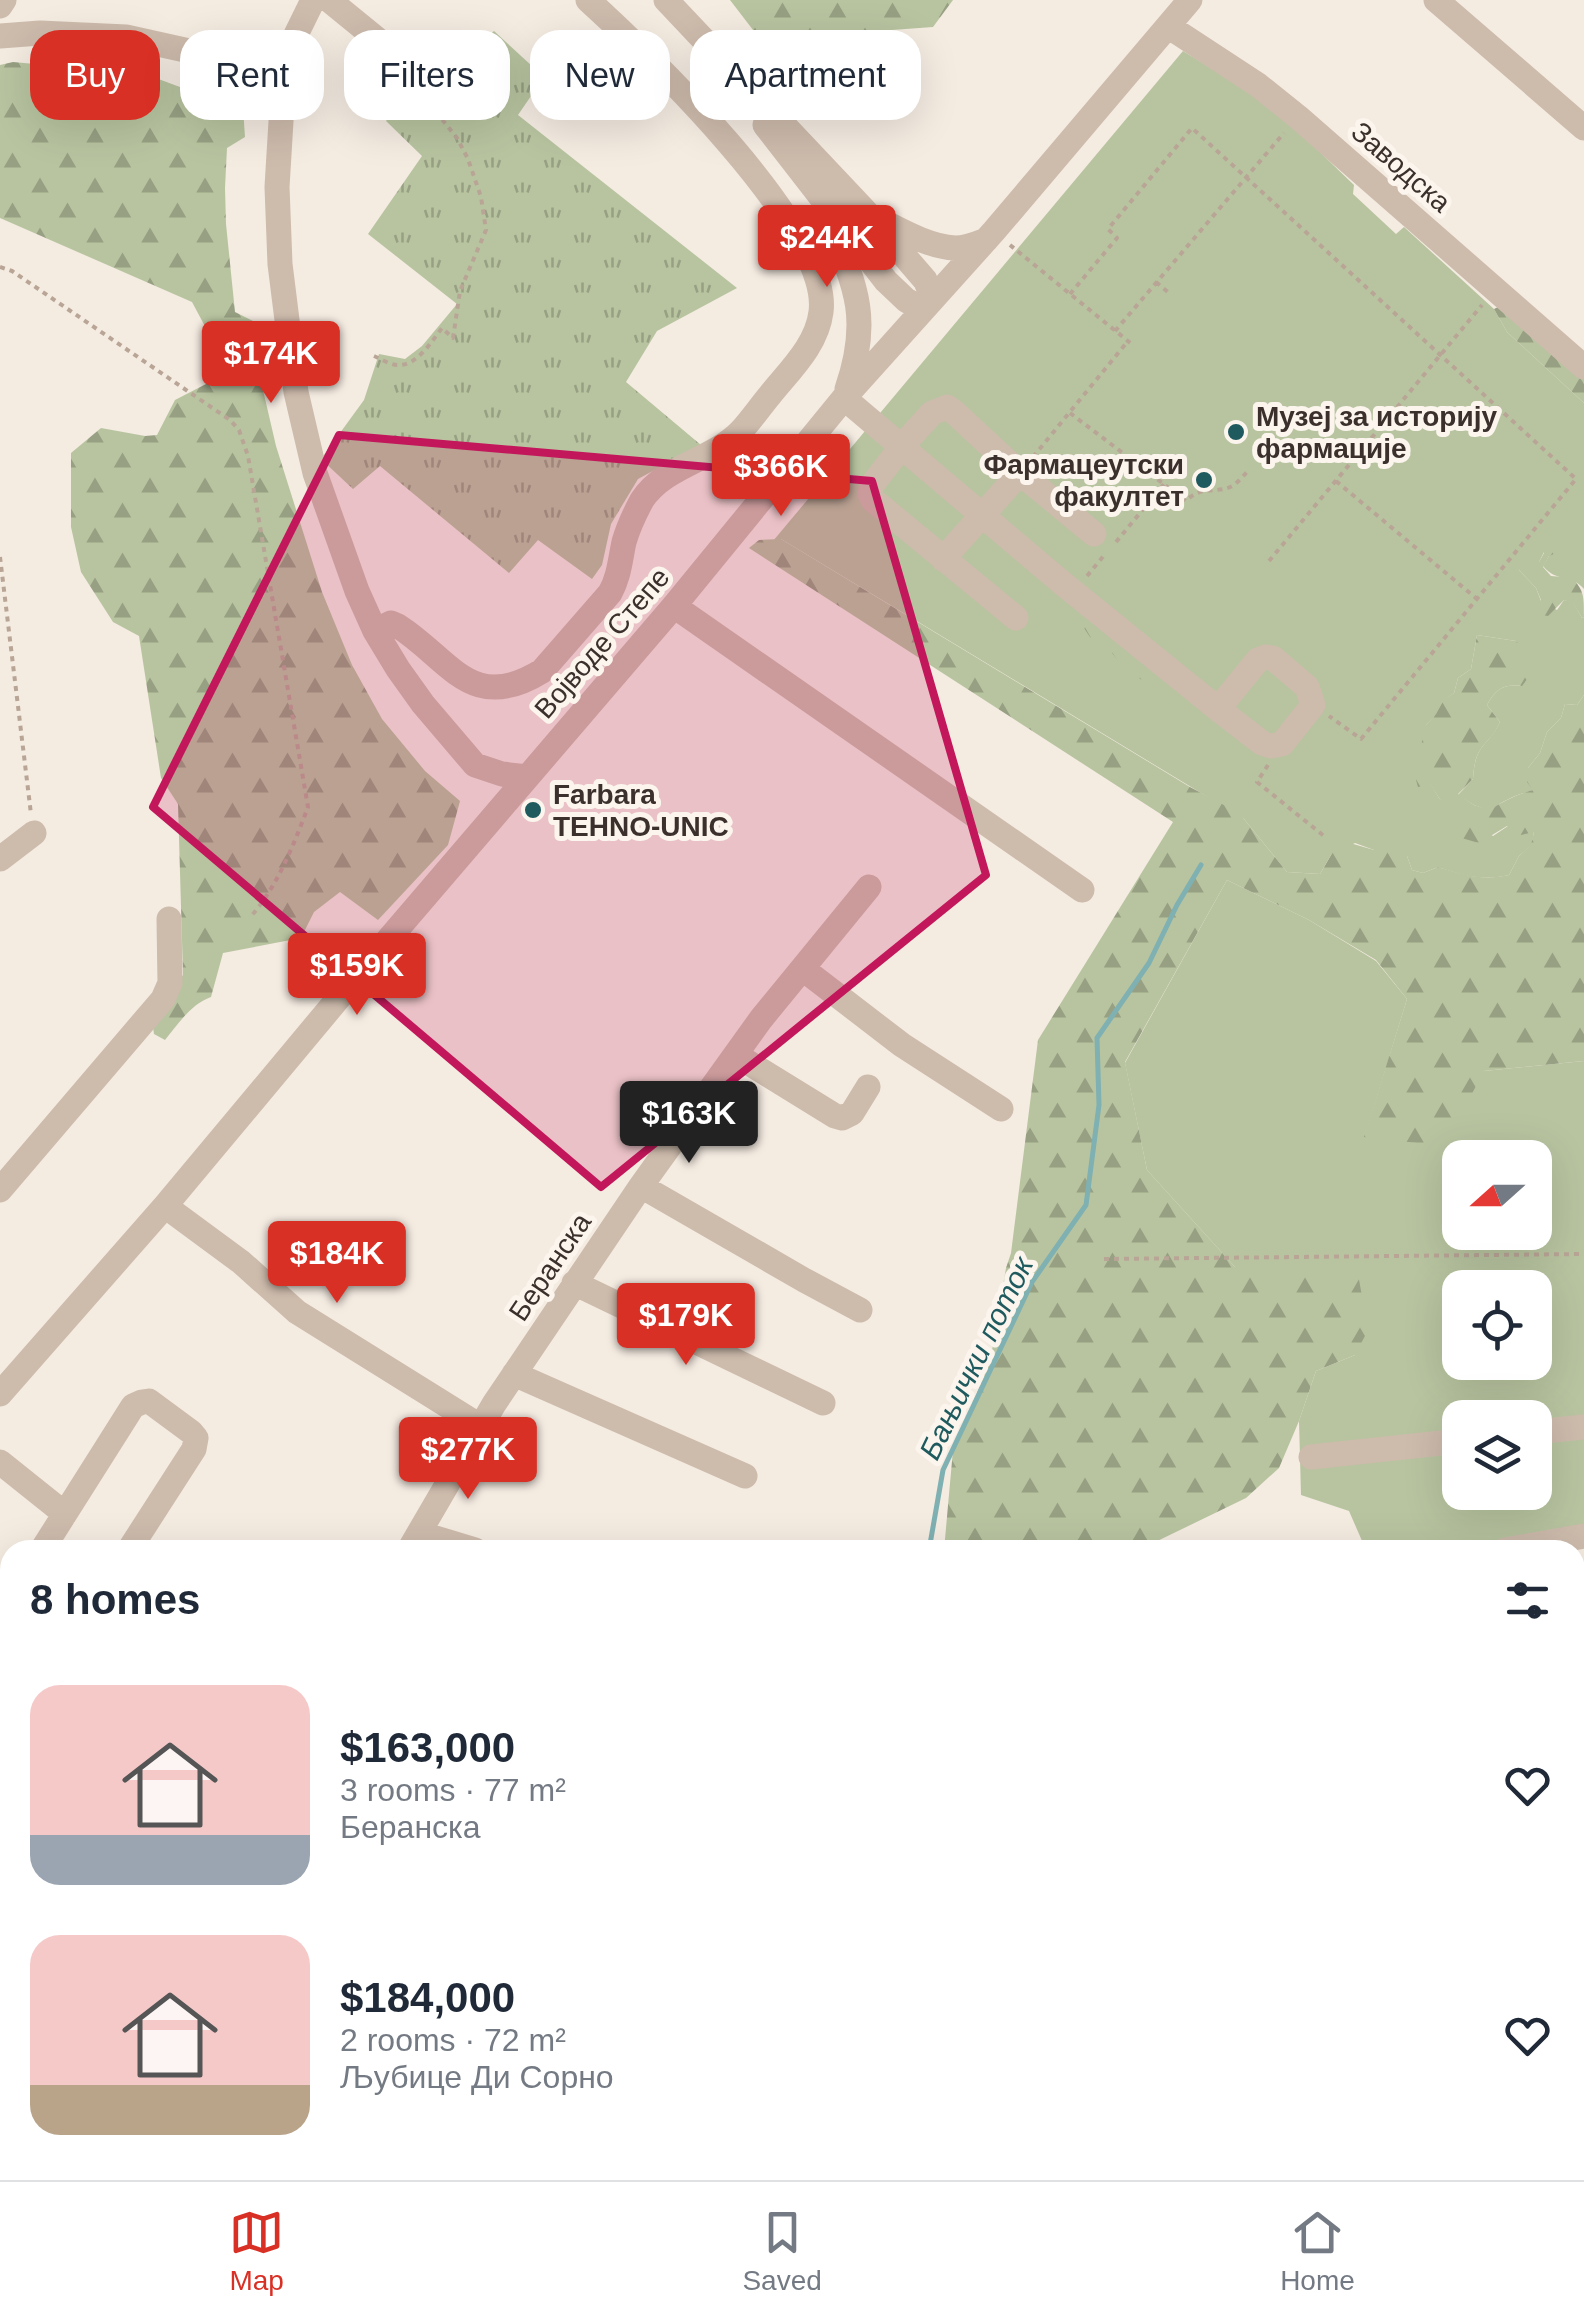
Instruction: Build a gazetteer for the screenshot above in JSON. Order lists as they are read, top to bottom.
{
  "streets": {
    "street": ["Заводска", "Војводе Степе", "Беранска"]
  },
  "crossings": [
    ["Заводска", "Војводе Степе"]
  ],
  "water": ["Бањички поток"],
  "places": ["Музеј за историју фармације", "Фармацеутски факултет", "Farbara TEHNO-UNIC"],
  "north": "left",
  "page": {
    "chip": [
      "Buy",
      "Rent",
      "Filters",
      "New",
      "Apartment"
    ],
    "price": [
      "$244K",
      "$174K",
      "$366K",
      "$159K",
      "$163K",
      "$184K",
      "$179K",
      "$277K"
    ],
    "heading": "8 homes",
    "list": [
      {
        "name": "$163,000",
        "note": "3 rooms · 77 m² · Беранска"
      },
      {
        "name": "$184,000",
        "note": "2 rooms · 72 m² · Љубице Ди Сорно"
      }
    ],
    "tabs": ["Map", "Saved", "Home"]
  }
}
